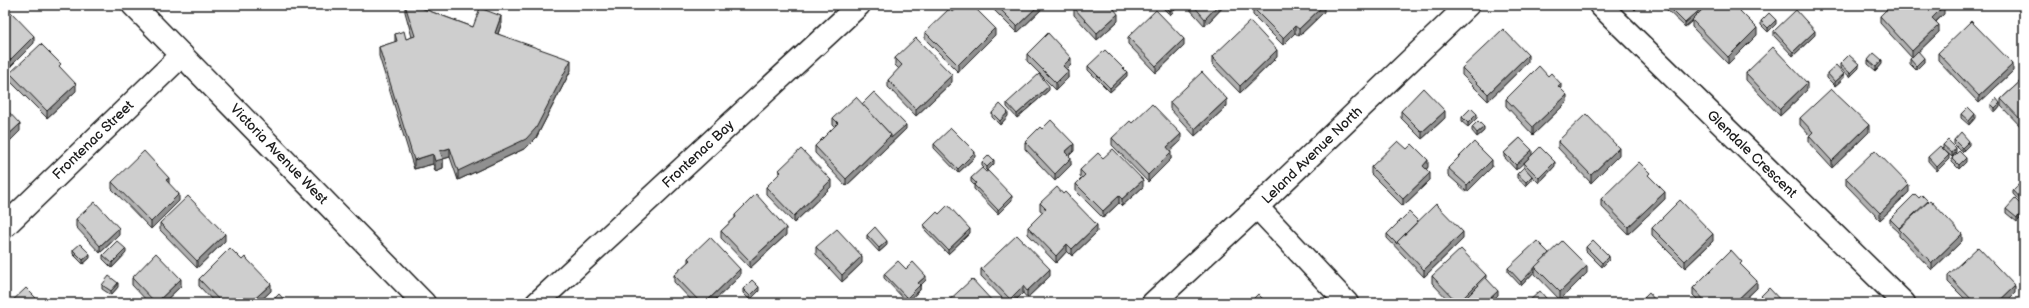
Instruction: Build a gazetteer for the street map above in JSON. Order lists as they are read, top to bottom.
{
  "streets": {
    "street": [
      "Frontenac Street",
      "Victoria Avenue West",
      "Frontenac Bay",
      "Glendale Crescent",
      "Leland Avenue North"
    ]
  },
  "crossings": [
    ["Frontenac Street", "Victoria Avenue West"]
  ]
}
